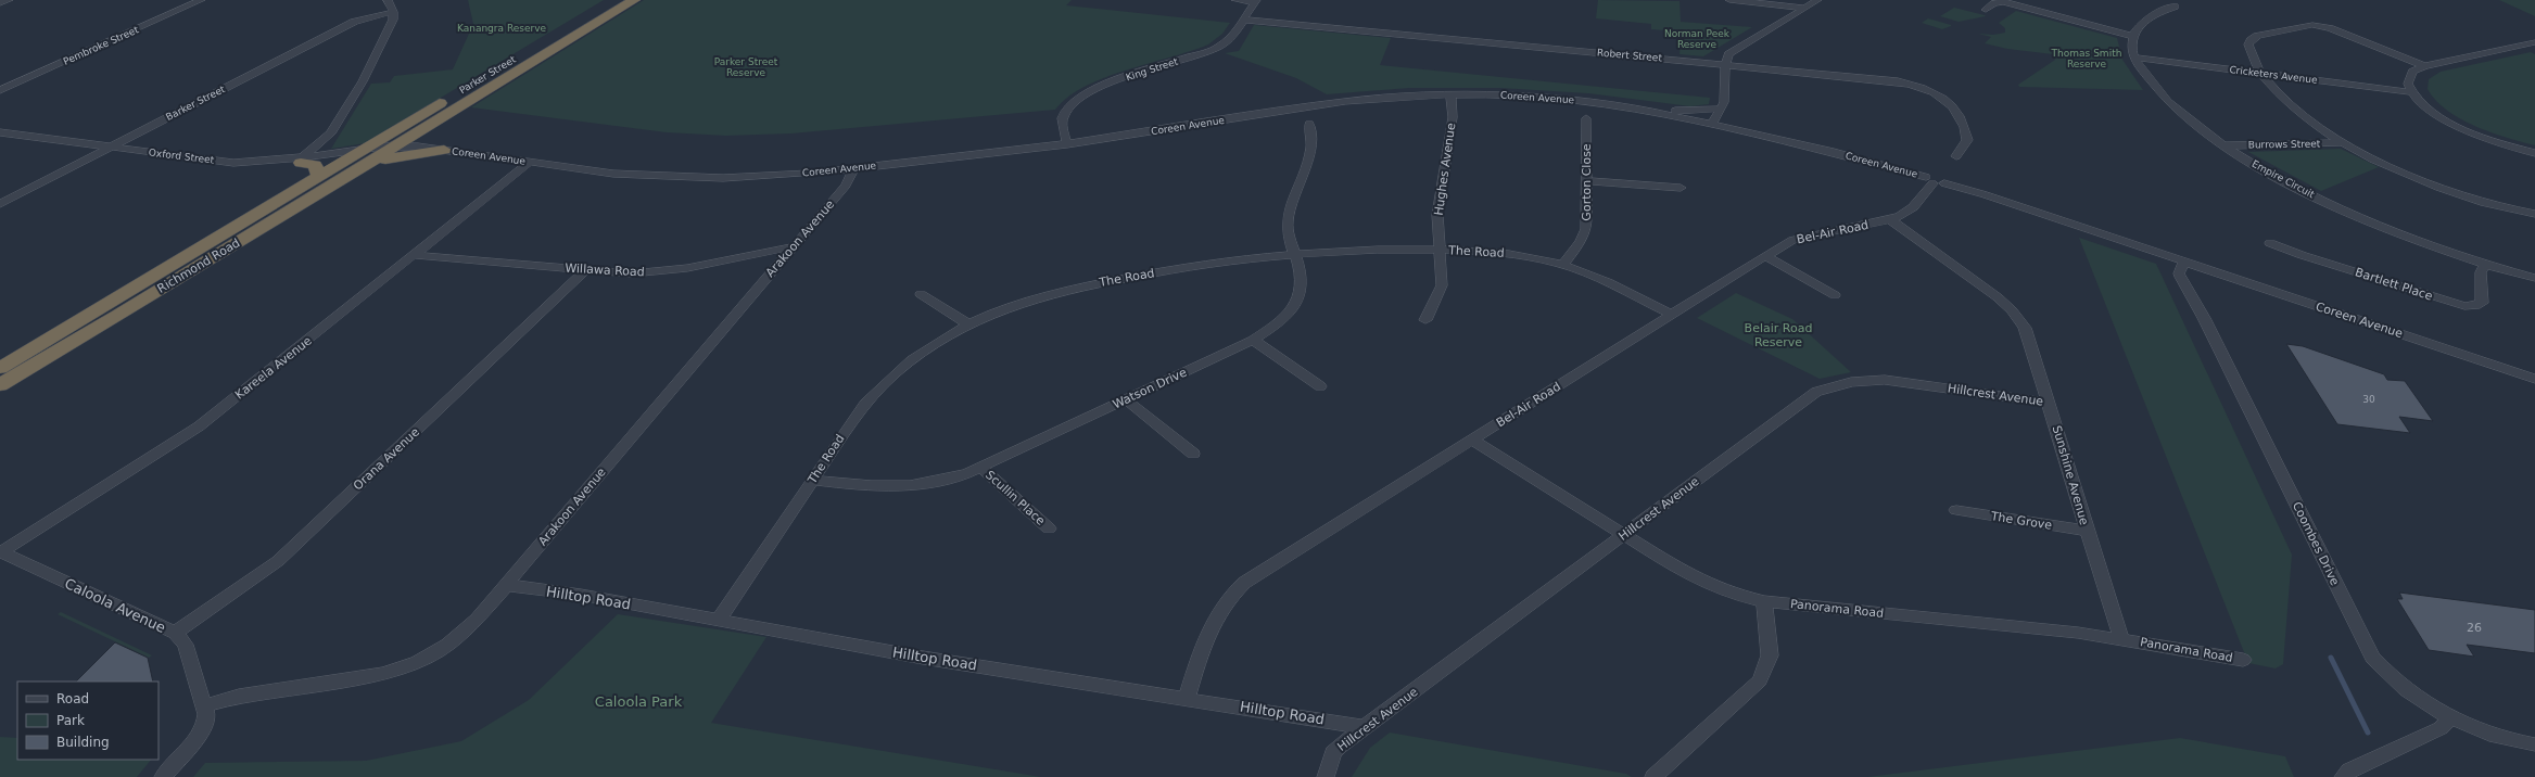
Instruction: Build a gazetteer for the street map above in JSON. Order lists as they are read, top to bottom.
{
  "streets": {
    "highway": ["Parker Street", "Richmond Road"],
    "street": [
      "Pembroke Street",
      "Robert Street",
      "King Street",
      "Cricketers Avenue",
      "Coreen Avenue",
      "Barker Street",
      "Burrows Street",
      "Oxford Street",
      "Hughes Avenue",
      "Empire Circuit",
      "Gorton Close",
      "Bel-Air Road",
      "Arakoon Avenue",
      "The Road",
      "Willawa Road",
      "Bartlett Place",
      "Kareela Avenue",
      "Watson Drive",
      "Hillcrest Avenue",
      "Orana Avenue",
      "Sunshine Avenue",
      "Scullin Place",
      "The Grove",
      "Coombes Drive",
      "Hilltop Road",
      "Caloola Avenue",
      "Panorama Road"
    ]
  },
  "crossings": [
    ["Robert Street", "King Street"],
    ["King Street", "Coreen Avenue"],
    ["Parker Street", "Coreen Avenue"],
    ["Parker Street", "Richmond Road"],
    ["Cricketers Avenue", "Empire Circuit"],
    ["Coreen Avenue", "Hughes Avenue"],
    ["Coreen Avenue", "Bel-Air Road"],
    ["Coreen Avenue", "Arakoon Avenue"],
    ["Coreen Avenue", "Richmond Road"],
    ["Coreen Avenue", "Kareela Avenue"],
    ["Coreen Avenue", "Coombes Drive"],
    ["Barker Street", "Oxford Street"],
    ["Burrows Street", "Empire Circuit"],
    ["Hughes Avenue", "The Road"],
    ["Empire Circuit", "Bartlett Place"],
    ["Gorton Close", "The Road"],
    ["Bel-Air Road", "The Road"],
    ["Bel-Air Road", "Sunshine Avenue"],
    ["Bel-Air Road", "Hilltop Road"],
    ["Bel-Air Road", "Panorama Road"],
    ["Arakoon Avenue", "Willawa Road"],
    ["Arakoon Avenue", "Hilltop Road"],
    ["Arakoon Avenue", "Caloola Avenue"],
    ["The Road", "Watson Drive"],
    ["The Road", "Hilltop Road"],
    ["Willawa Road", "Kareela Avenue"],
    ["Willawa Road", "Orana Avenue"],
    ["Kareela Avenue", "Caloola Avenue"],
    ["Watson Drive", "Scullin Place"],
    ["Hillcrest Avenue", "Sunshine Avenue"],
    ["Hillcrest Avenue", "Hilltop Road"],
    ["Hillcrest Avenue", "Panorama Road"],
    ["Orana Avenue", "Caloola Avenue"],
    ["Sunshine Avenue", "The Grove"],
    ["Sunshine Avenue", "Panorama Road"]
  ],
  "parks": [
    "Kanangra Reserve",
    "Norman Peek Reserve",
    "Thomas Smith Reserve",
    "Parker Street Reserve",
    "Belair Road Reserve",
    "Caloola Park"
  ],
  "house_numbers": ["30", "26"],
  "legend": ["Road", "Park", "Building"]
}
